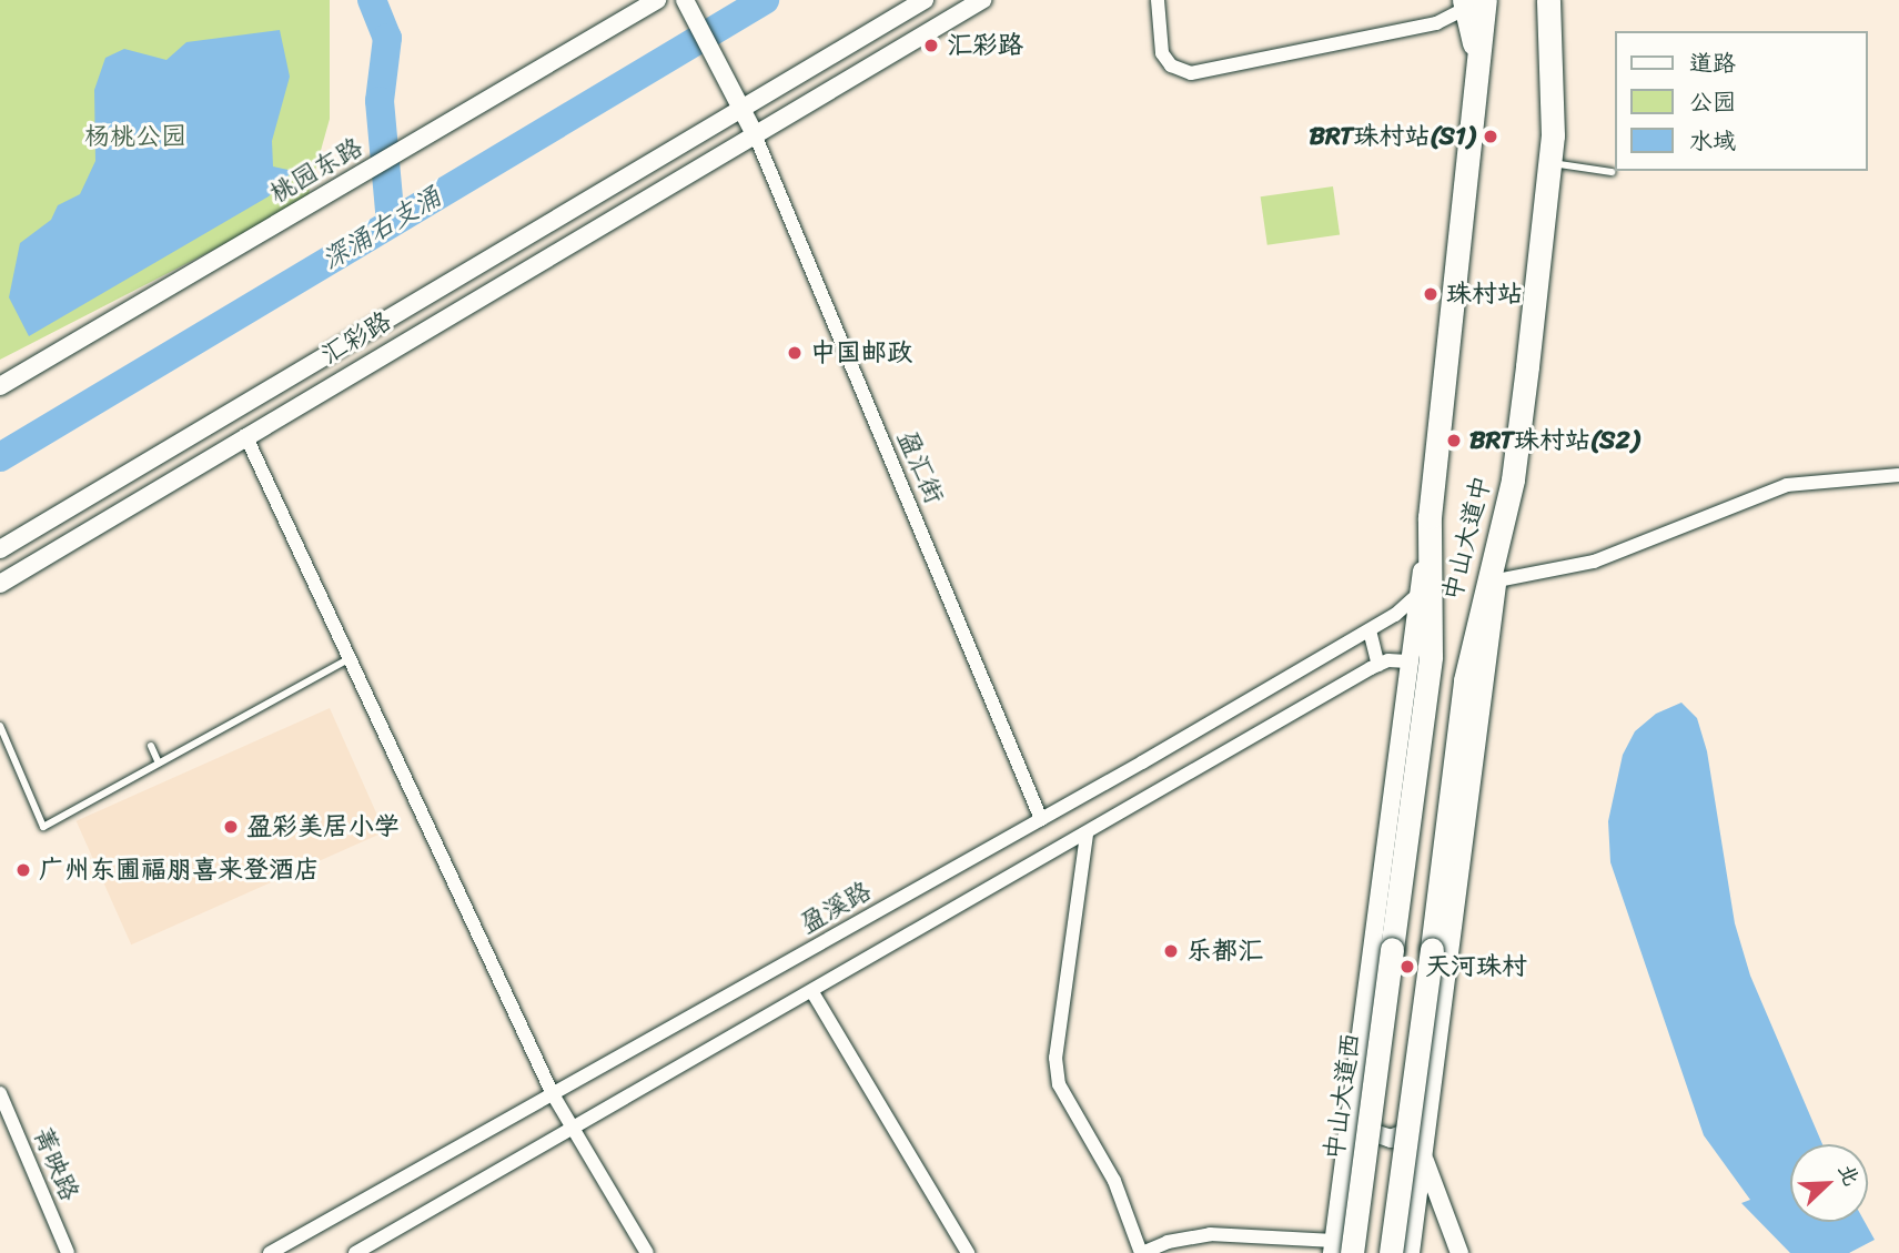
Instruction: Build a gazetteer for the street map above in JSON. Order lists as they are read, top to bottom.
{
  "streets": {
    "highway": ["中山大道中", "中山大道西"],
    "street": [
      "桃园东路",
      "汇彩路",
      "盈汇街",
      "盈溪路",
      "菁映路"
    ]
  },
  "crossings": [
    ["汇彩路", "盈汇街"],
    ["盈汇街", "盈溪路"],
    ["中山大道中", "中山大道西"]
  ],
  "water": ["深涌右支涌"],
  "parks": ["杨桃公园"],
  "places": [
    "汇彩路",
    "BRT珠村站(S1)",
    "珠村站",
    "中国邮政",
    "BRT珠村站(S2)",
    "盈彩美居小学",
    "广州东圃福朋喜来登酒店",
    "乐都汇",
    "天河珠村"
  ],
  "legend": ["道路", "公园", "水域"],
  "north": "top right"
}
